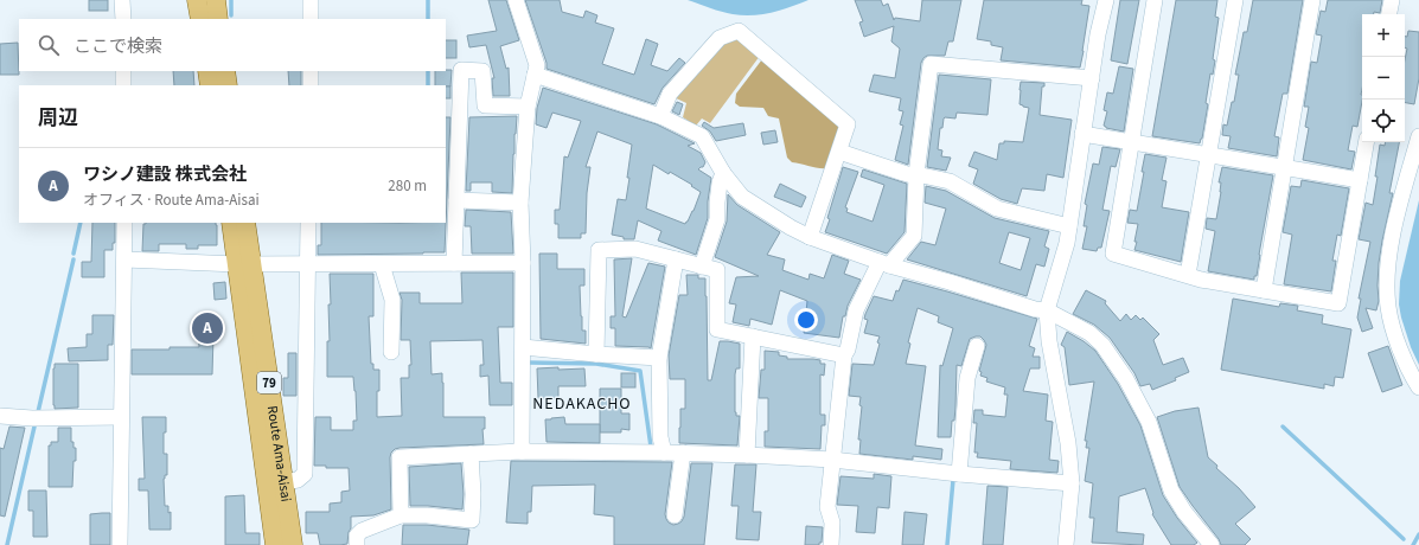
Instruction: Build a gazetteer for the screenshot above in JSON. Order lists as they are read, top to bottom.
{
  "streets": {
    "main road": ["79", "Route Ama-Aisai"]
  },
  "districts": ["NEDAKACHO"],
  "page": {
    "map_buttons": ["+", "−"],
    "search": "ここで検索",
    "heading": "周辺",
    "list": [
      {
        "mark": "A",
        "name": "ワシノ建設 株式会社",
        "note": "オフィス · Route Ama-Aisai",
        "value": "280 m"
      }
    ],
    "pins": "A"
  }
}
